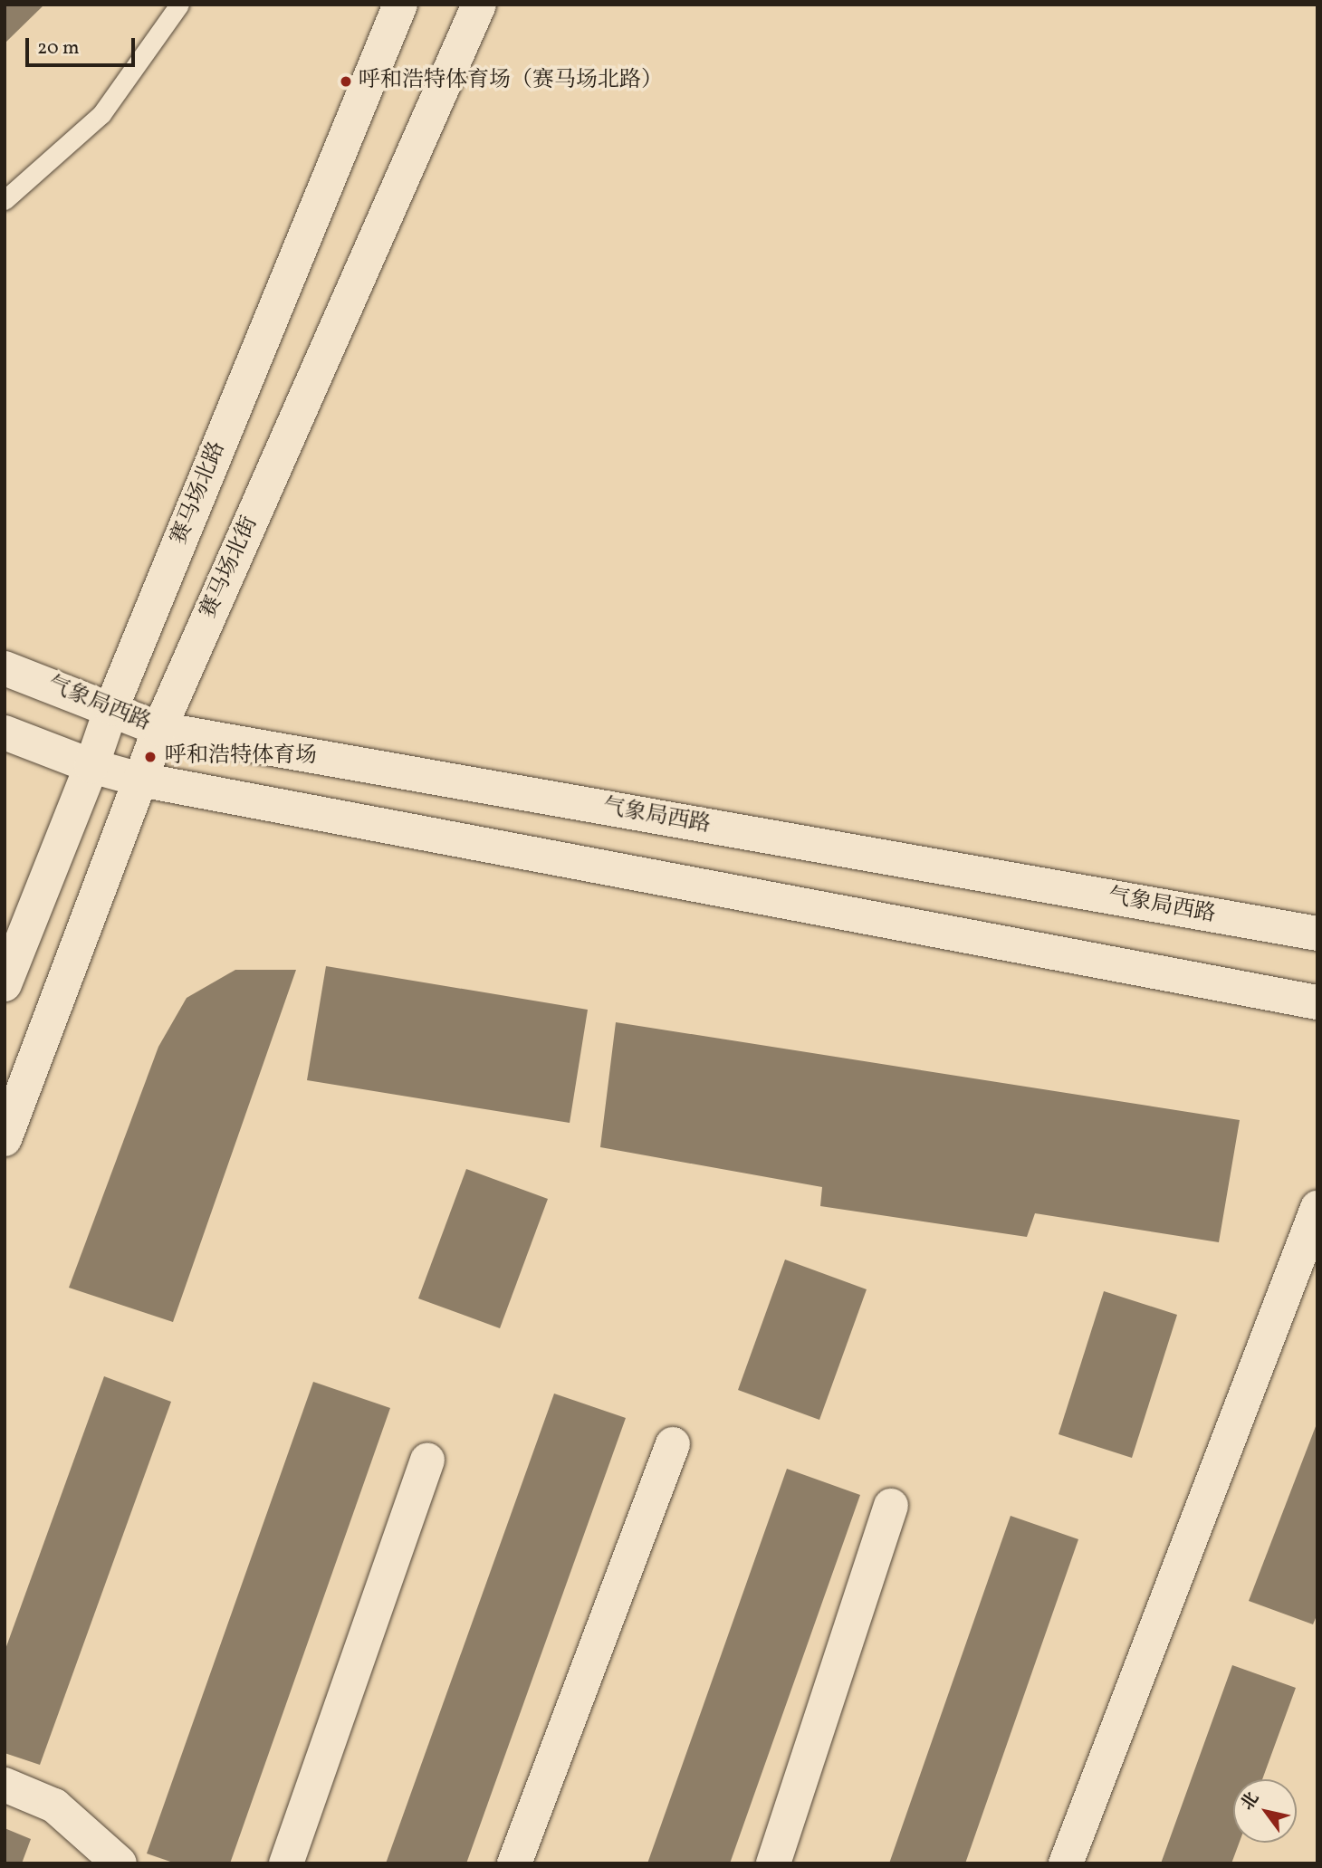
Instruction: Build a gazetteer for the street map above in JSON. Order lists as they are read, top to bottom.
{
  "streets": {
    "street": ["赛马场北路", "赛马场北街", "气象局西路"]
  },
  "crossings": [
    ["赛马场北路", "气象局西路"],
    ["赛马场北街", "气象局西路"]
  ],
  "places": ["呼和浩特体育场（赛马场北路）", "呼和浩特体育场"],
  "scale_bar": "20 m",
  "north": "top left"
}
